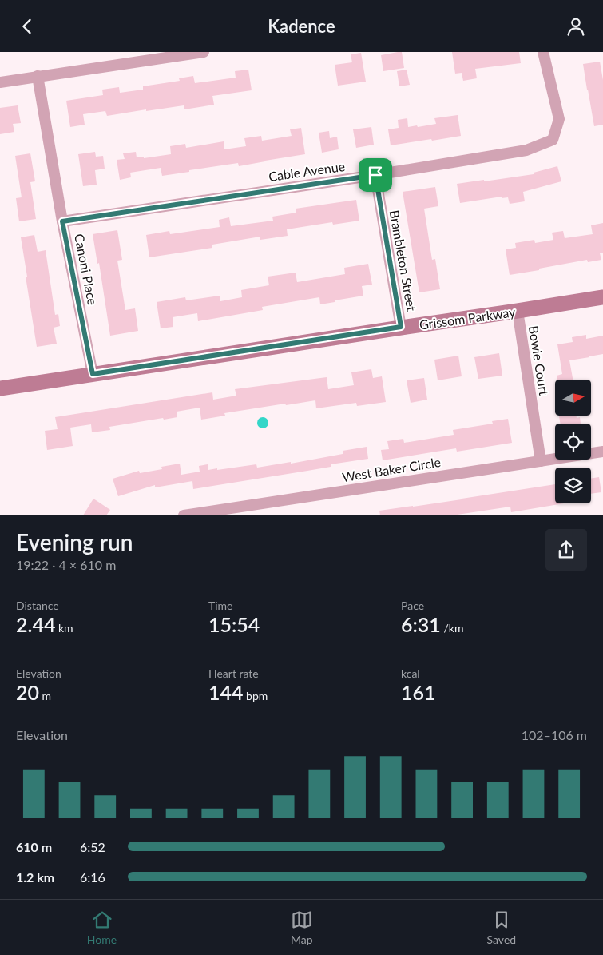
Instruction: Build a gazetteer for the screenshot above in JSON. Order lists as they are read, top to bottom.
{
  "streets": {
    "main road": ["Grissom Parkway"],
    "street": [
      "Cable Avenue",
      "Brambleton Street",
      "Canoni Place",
      "Bowie Court",
      "West Baker Circle"
    ]
  },
  "crossings": [
    ["Cable Avenue", "Brambleton Street"],
    ["Cable Avenue", "Canoni Place"],
    ["Brambleton Street", "Grissom Parkway"],
    ["Canoni Place", "Grissom Parkway"],
    ["Grissom Parkway", "Bowie Court"],
    ["Bowie Court", "West Baker Circle"]
  ],
  "north": "right",
  "page": {
    "header": "Kadence",
    "heading": ["Evening run", "19:22 · 4 × 610 m"],
    "stats": [
      ["Distance", "2.44 km"],
      ["Time", "15:54"],
      ["Pace", "6:31 /km"],
      ["Elevation", "20 m"],
      ["Heart rate", "144 bpm"],
      ["kcal", "161"]
    ],
    "chart": ["Elevation", "102–106 m"],
    "list": [
      {
        "name": "610 m",
        "note": "6:52"
      },
      {
        "name": "1.2 km",
        "note": "6:16"
      }
    ],
    "tabs": ["Home", "Map", "Saved"]
  }
}
